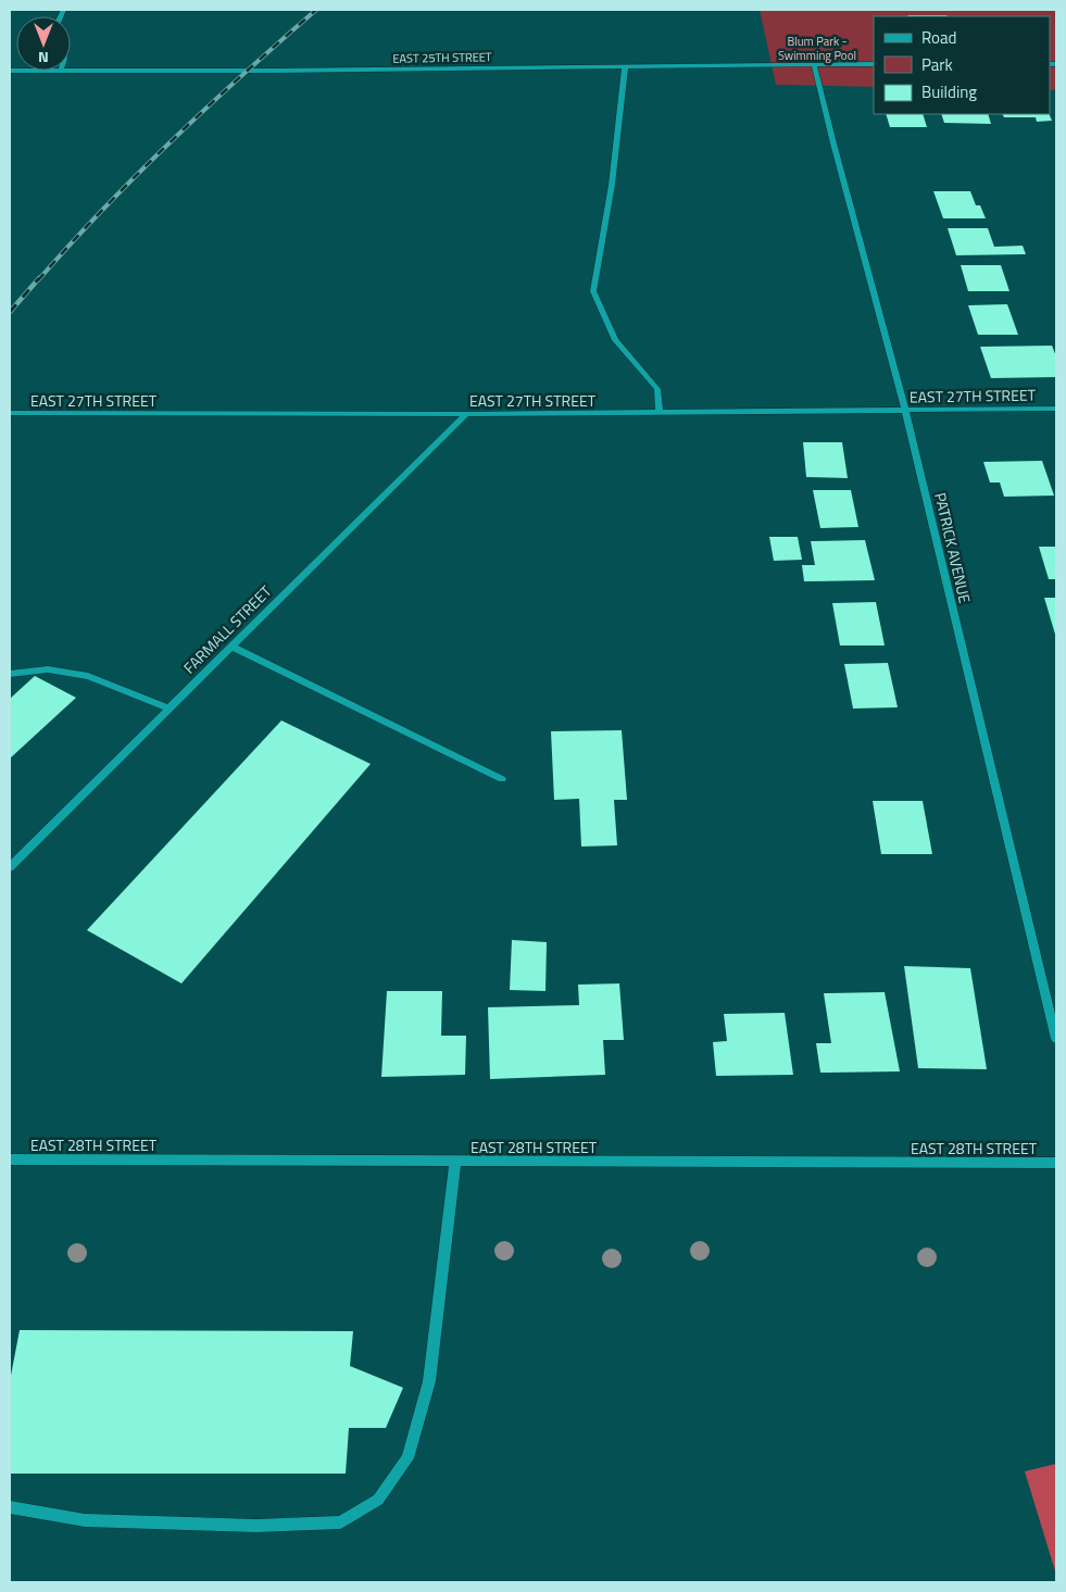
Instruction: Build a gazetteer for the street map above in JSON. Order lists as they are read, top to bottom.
{
  "streets": {
    "street": [
      "EAST 25TH STREET",
      "EAST 27TH STREET",
      "PATRICK AVENUE",
      "FARMALL STREET",
      "EAST 28TH STREET"
    ]
  },
  "crossings": [
    ["EAST 25TH STREET", "PATRICK AVENUE"],
    ["EAST 27TH STREET", "PATRICK AVENUE"],
    ["EAST 27TH STREET", "FARMALL STREET"]
  ],
  "parks": ["Blum Park - Swimming Pool"],
  "legend": ["Road", "Park", "Building"],
  "north": "bottom"
}
